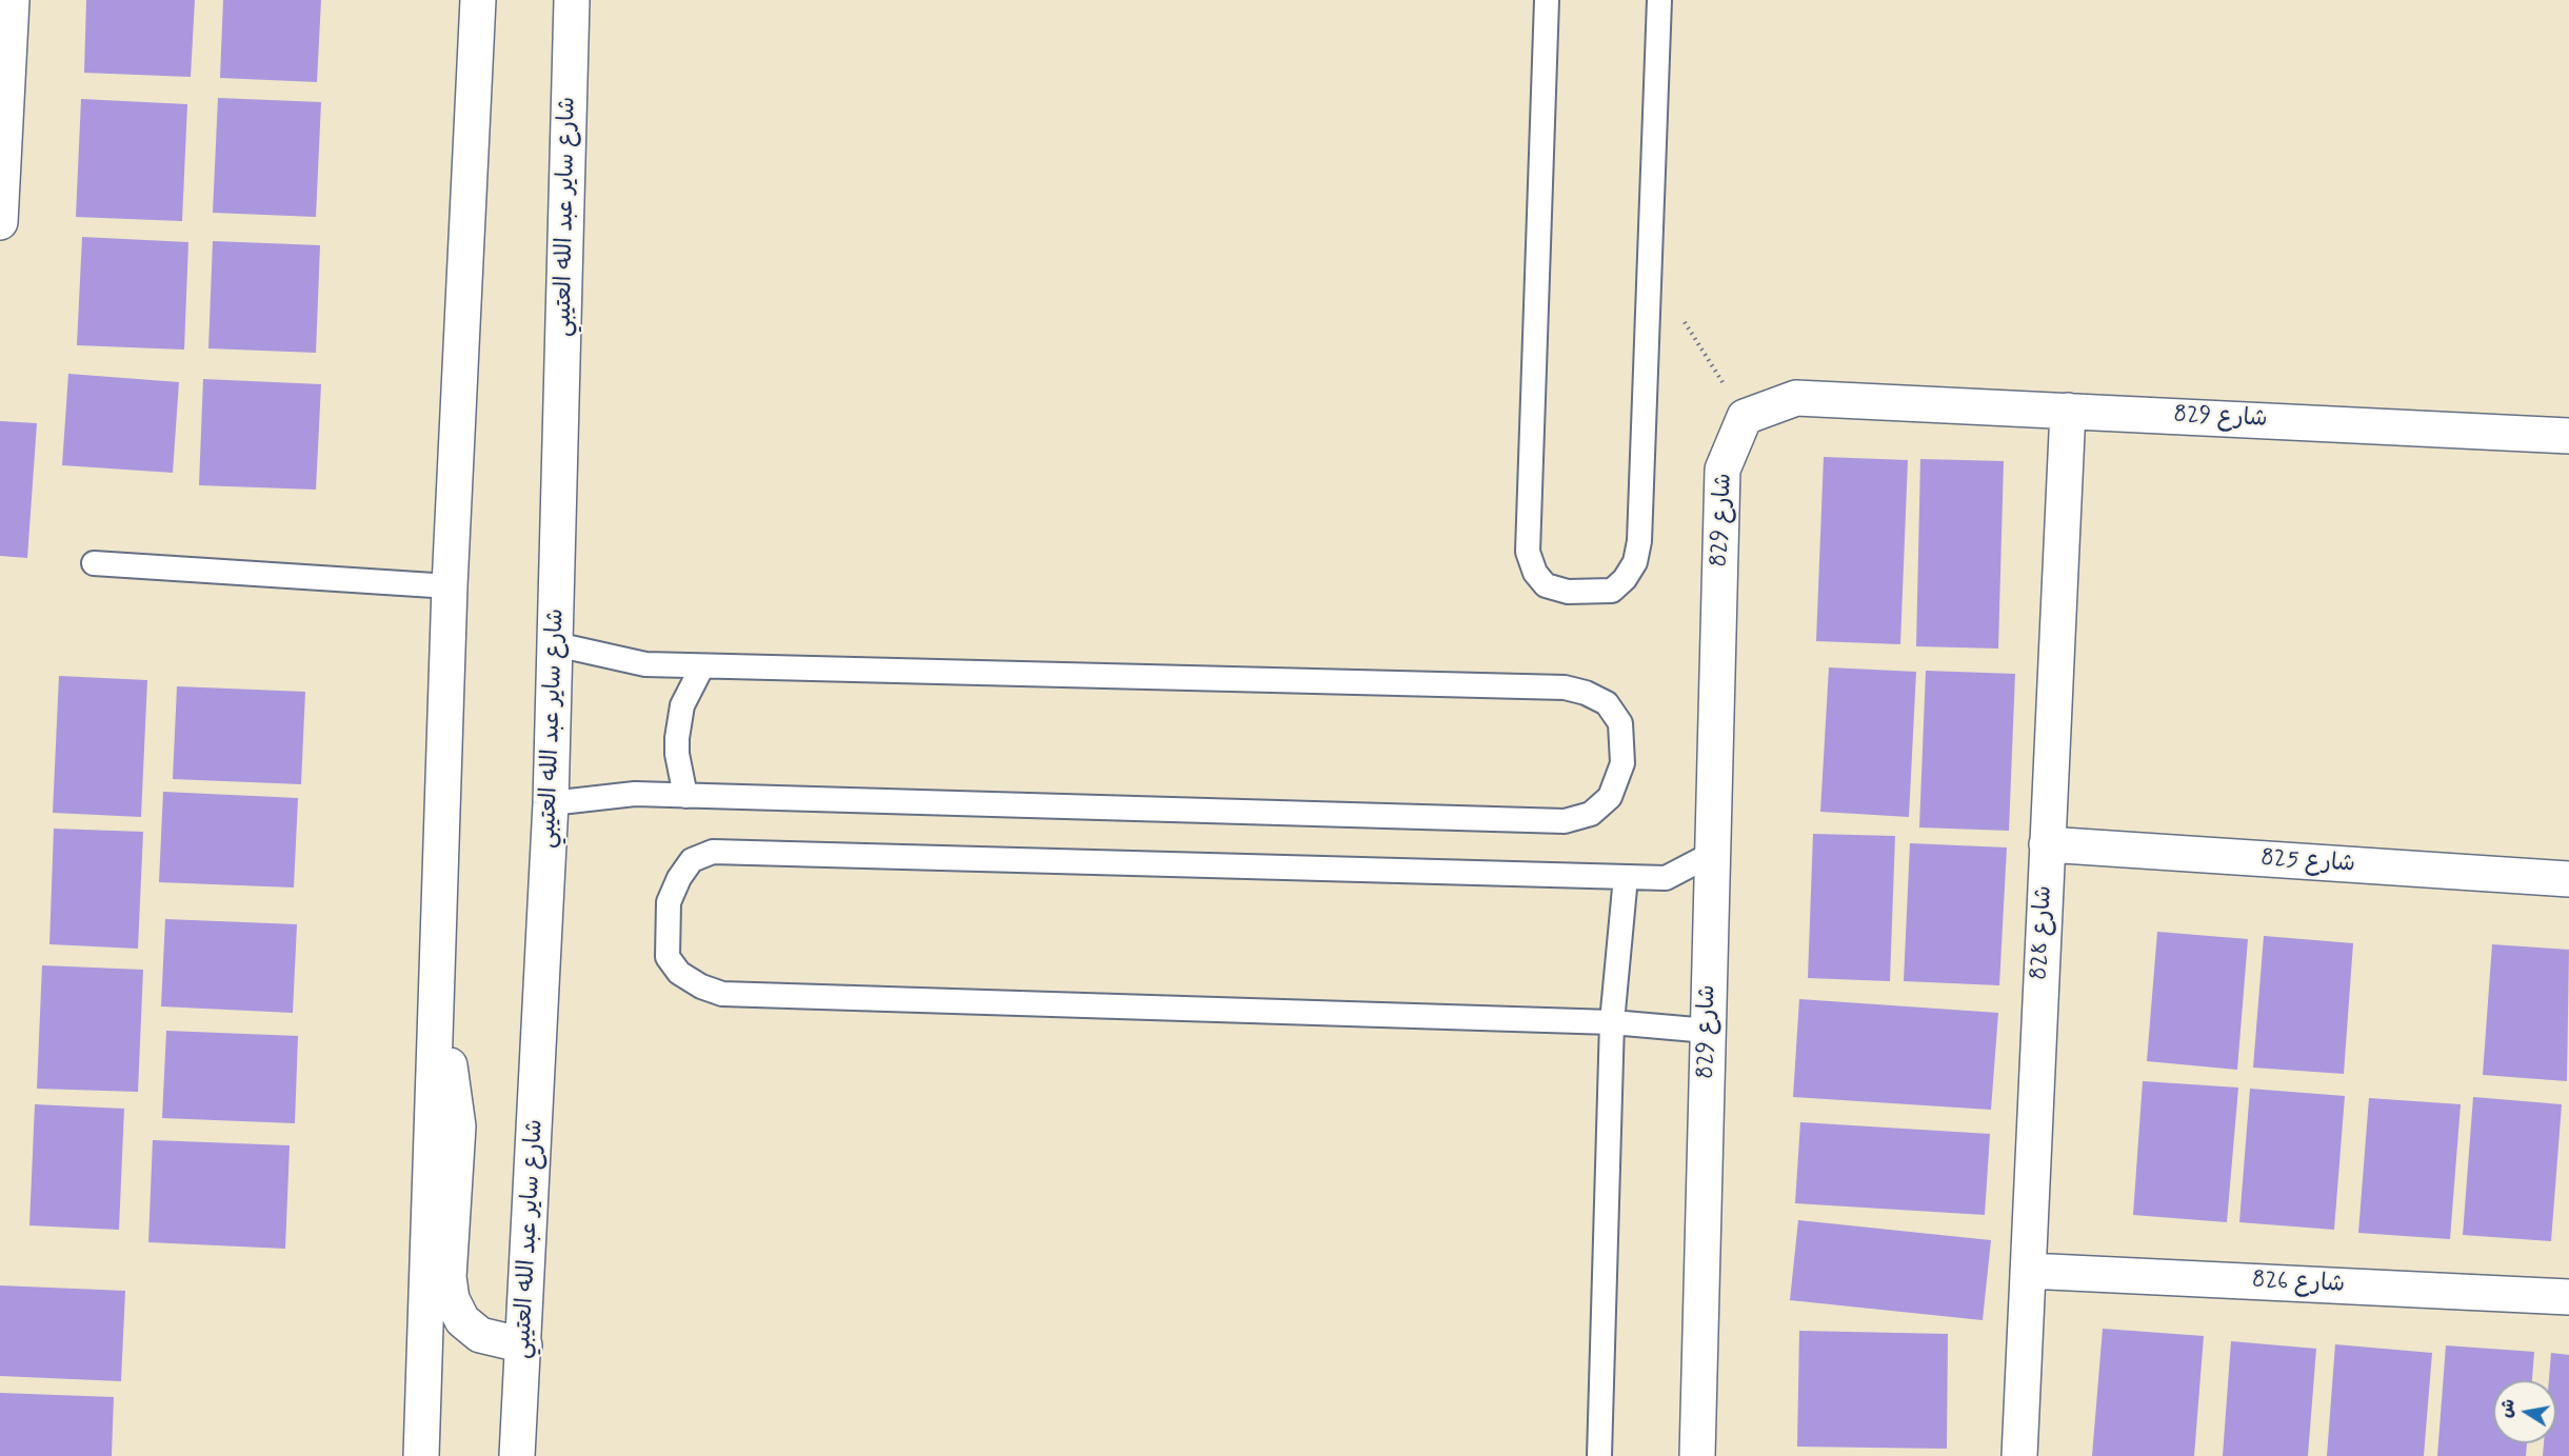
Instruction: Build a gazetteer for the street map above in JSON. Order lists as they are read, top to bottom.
{
  "streets": {
    "street": [
      "شارع ساير عبد الله العتيبي",
      "شارع 829",
      "شارع 825",
      "شارع 828",
      "شارع 826"
    ]
  },
  "crossings": [
    ["شارع 829", "شارع 828"],
    ["شارع 825", "شارع 828"],
    ["شارع 828", "شارع 826"]
  ],
  "north": "left"
}
